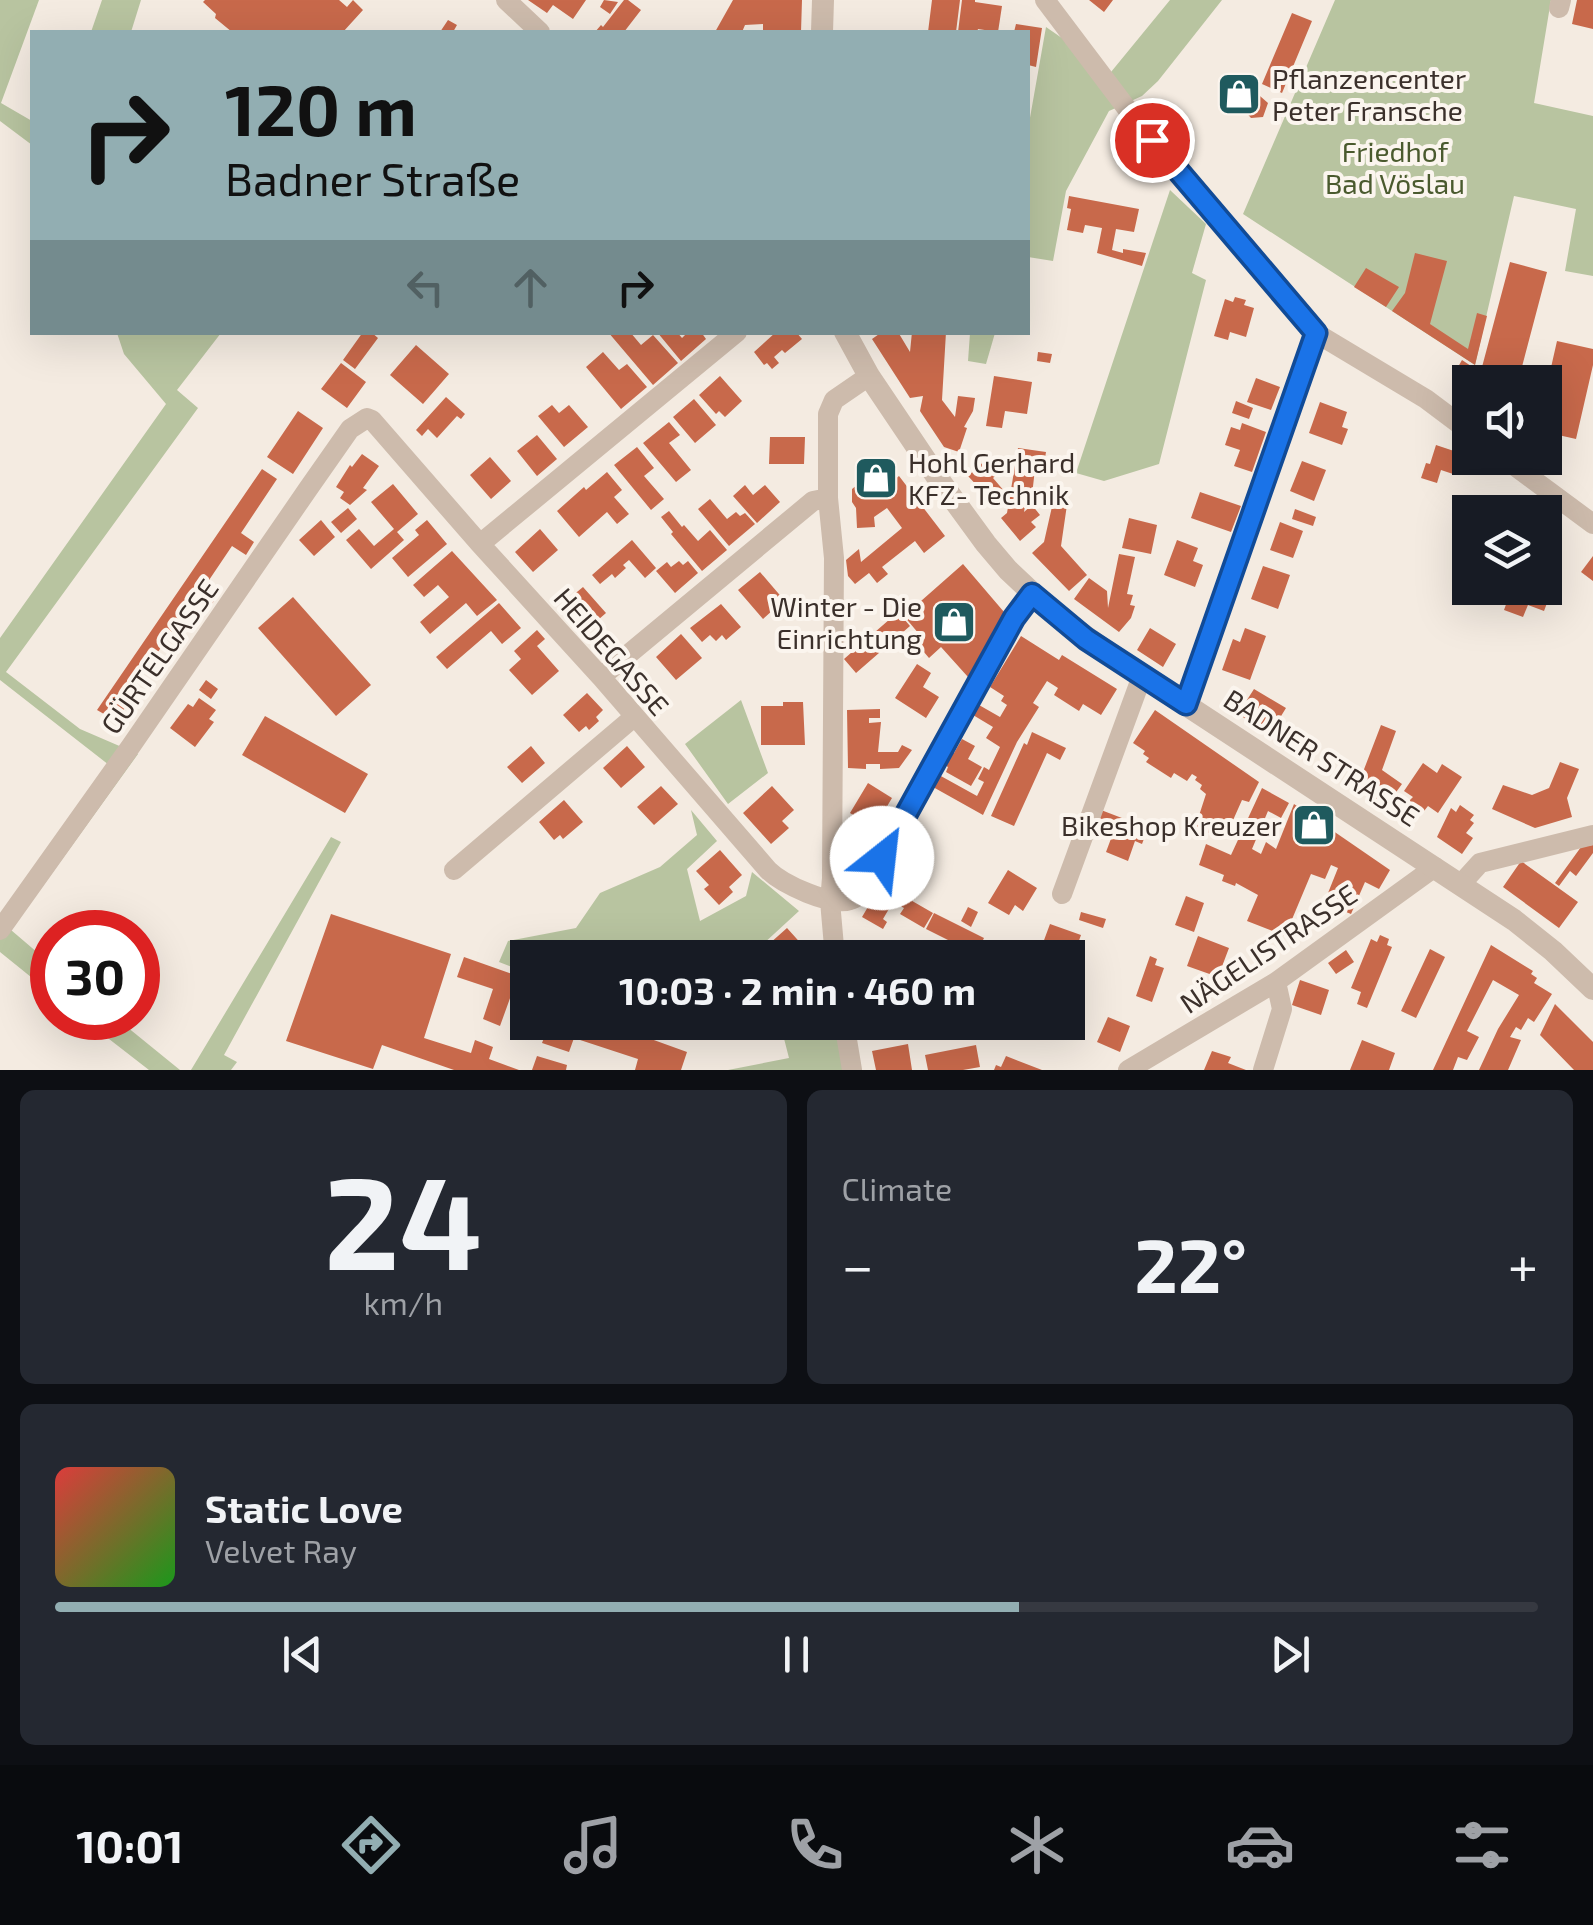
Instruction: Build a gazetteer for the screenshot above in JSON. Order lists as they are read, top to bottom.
{
  "streets": {
    "street": [
      "HEIDEGASSE",
      "GÜRTELGASSE",
      "BADNER STRASSE",
      "NÄGELISTRASSE"
    ]
  },
  "crossings": [
    ["HEIDEGASSE", "GÜRTELGASSE"],
    ["BADNER STRASSE", "NÄGELISTRASSE"]
  ],
  "parks": ["Friedhof Bad Vöslau"],
  "places": {
    "shop": [
      "Pflanzencenter Peter Fransche",
      "Hohl Gerhard KFZ- Technik",
      "Winter - Die Einrichtung",
      "Bikeshop Kreuzer"
    ]
  },
  "page": {
    "turn": ["120 m", "Badner Straße"],
    "limit": "30",
    "trip": "10:03 · 2 min · 460 m",
    "tile": [
      ["24", "km/h"],
      "Climate"
    ],
    "heat": ["−", "22°", "+"],
    "song": ["Static Love", "Velvet Ray"],
    "tabs": "10:01"
  }
}
